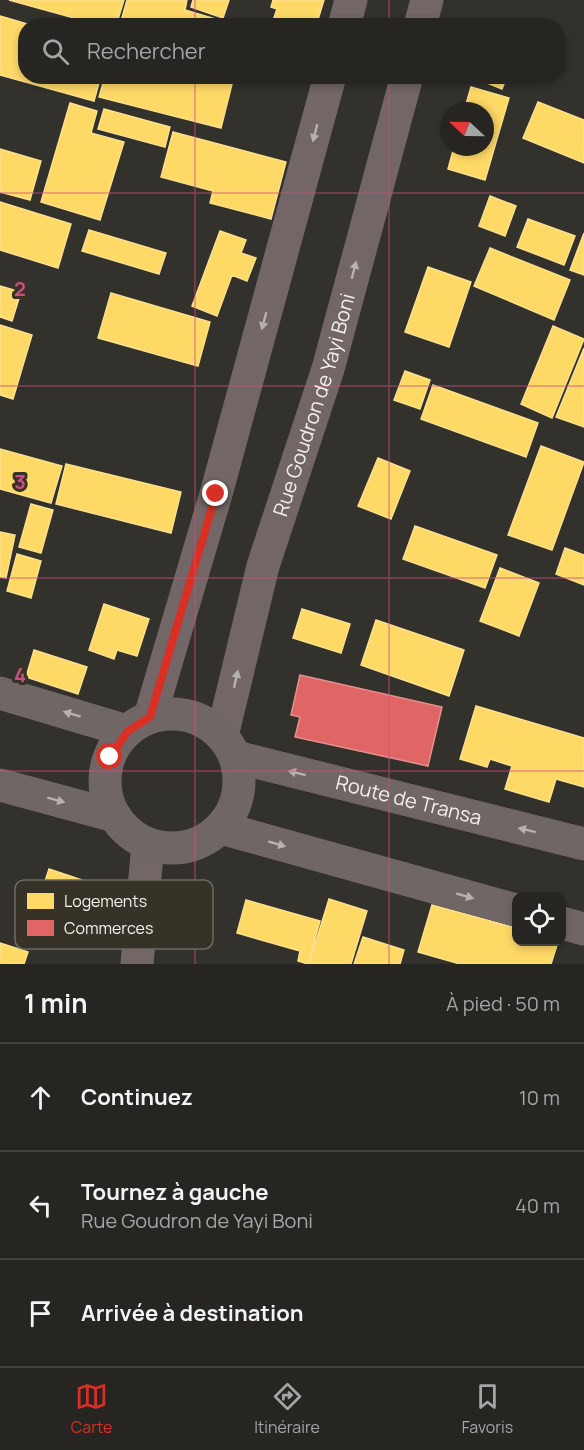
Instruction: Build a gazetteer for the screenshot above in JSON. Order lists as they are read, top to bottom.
{
  "streets": {
    "main road": ["Route de Transa"],
    "street": ["Rue Goudron de Yayi Boni"]
  },
  "crossings": [
    ["Rue Goudron de Yayi Boni", "Route de Transa"]
  ],
  "legend": ["Logements", "Commerces"],
  "north": "left",
  "page": {
    "search": "Rechercher",
    "heading": ["1 min", "À pied · 50 m"],
    "list": [
      ["Continuez", "10 m"],
      ["Tournez à gauche", "Rue Goudron de Yayi Boni", "40 m"],
      "Arrivée à destination"
    ],
    "nav": ["Carte", "Itinéraire", "Favoris"]
  },
  "grid": {
    "rows": ["2", "3", "4"]
  }
}
